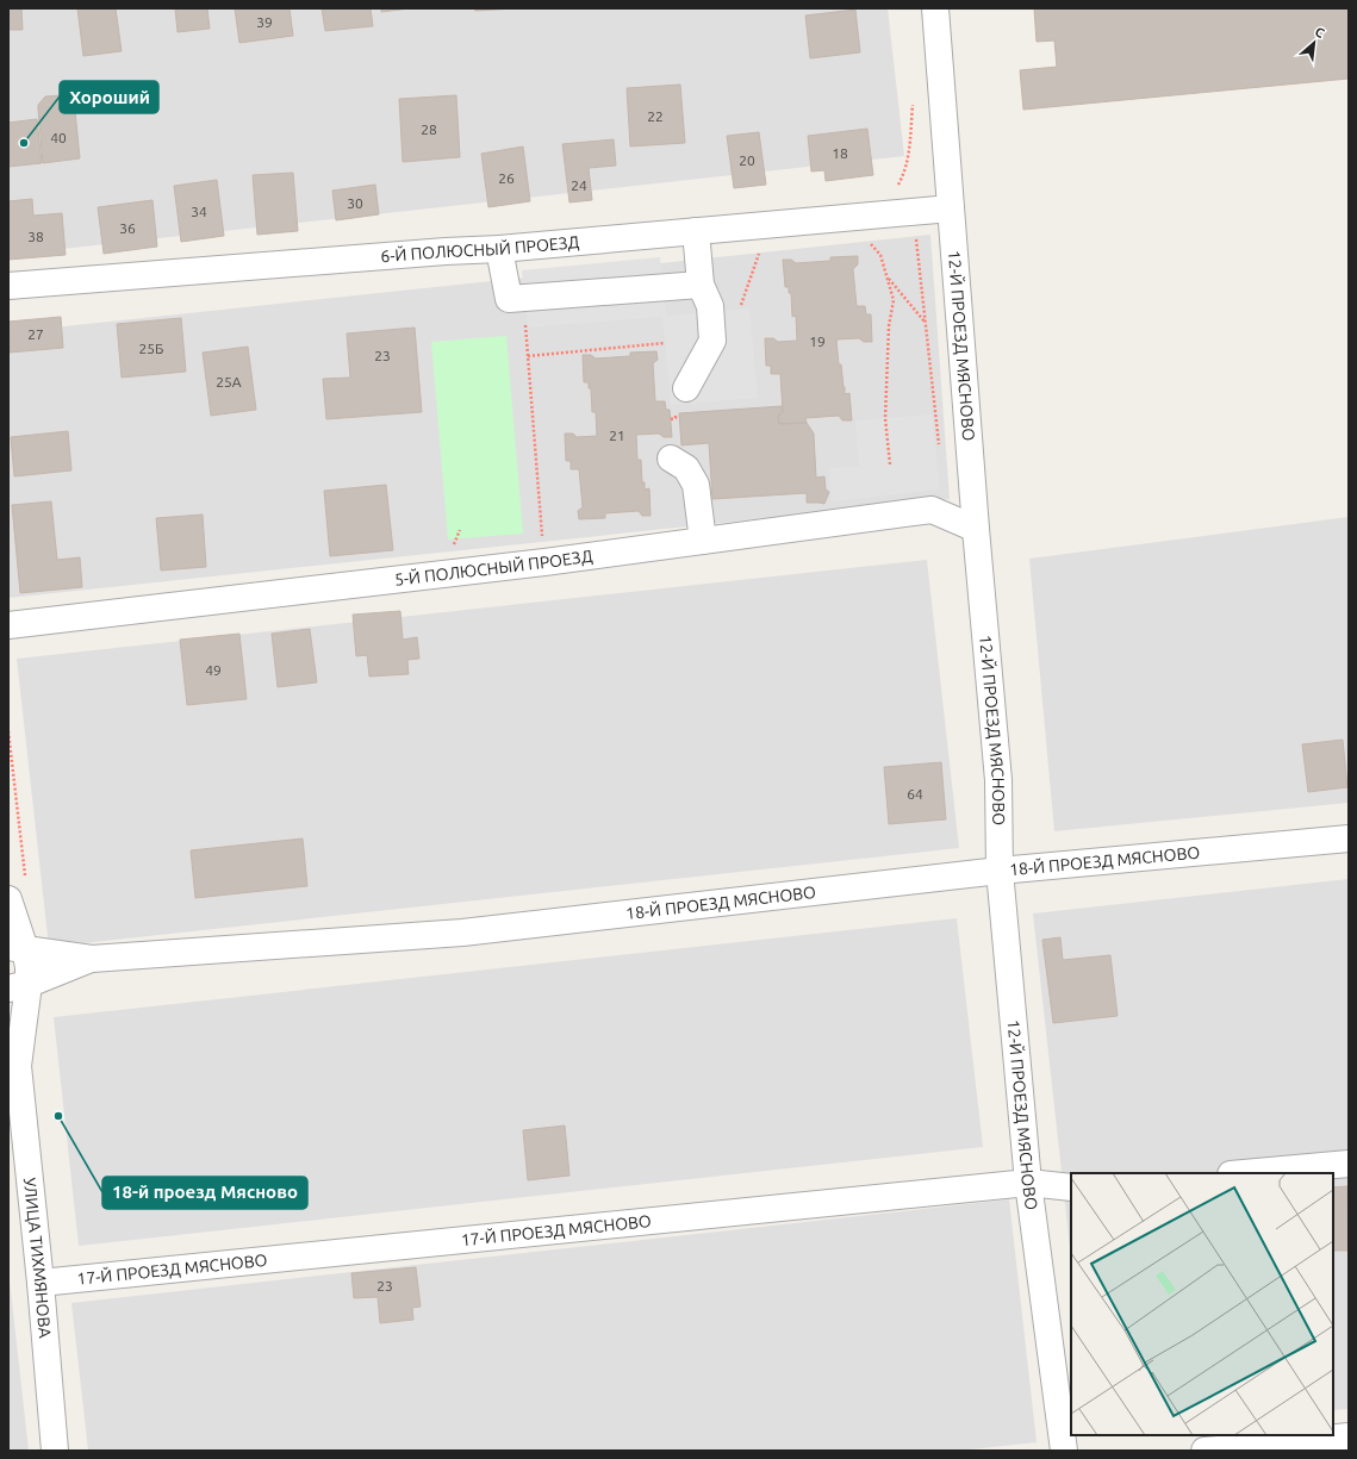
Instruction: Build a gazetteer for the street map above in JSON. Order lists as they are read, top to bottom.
{
  "streets": {
    "street": [
      "6-Й ПОЛЮСНЫЙ ПРОЕЗД",
      "12-Й ПРОЕЗД МЯСНОВО",
      "5-Й ПОЛЮСНЫЙ ПРОЕЗД",
      "18-Й ПРОЕЗД МЯСНОВО",
      "17-Й ПРОЕЗД МЯСНОВО",
      "УЛИЦА ТИХМЯНОВА"
    ]
  },
  "crossings": [
    ["6-Й ПОЛЮСНЫЙ ПРОЕЗД", "12-Й ПРОЕЗД МЯСНОВО"],
    ["12-Й ПРОЕЗД МЯСНОВО", "5-Й ПОЛЮСНЫЙ ПРОЕЗД"],
    ["12-Й ПРОЕЗД МЯСНОВО", "18-Й ПРОЕЗД МЯСНОВО"],
    ["12-Й ПРОЕЗД МЯСНОВО", "17-Й ПРОЕЗД МЯСНОВО"],
    ["18-Й ПРОЕЗД МЯСНОВО", "УЛИЦА ТИХМЯНОВА"],
    ["17-Й ПРОЕЗД МЯСНОВО", "УЛИЦА ТИХМЯНОВА"]
  ],
  "places": ["Хороший", "18-й проезд Мясново"],
  "house_numbers": [
    "39",
    "22",
    "28",
    "40",
    "18",
    "20",
    "26",
    "24",
    "30",
    "34",
    "36",
    "38",
    "27",
    "19",
    "25Б",
    "23",
    "25А",
    "21",
    "49",
    "64",
    "23"
  ],
  "north": "top right"
}
